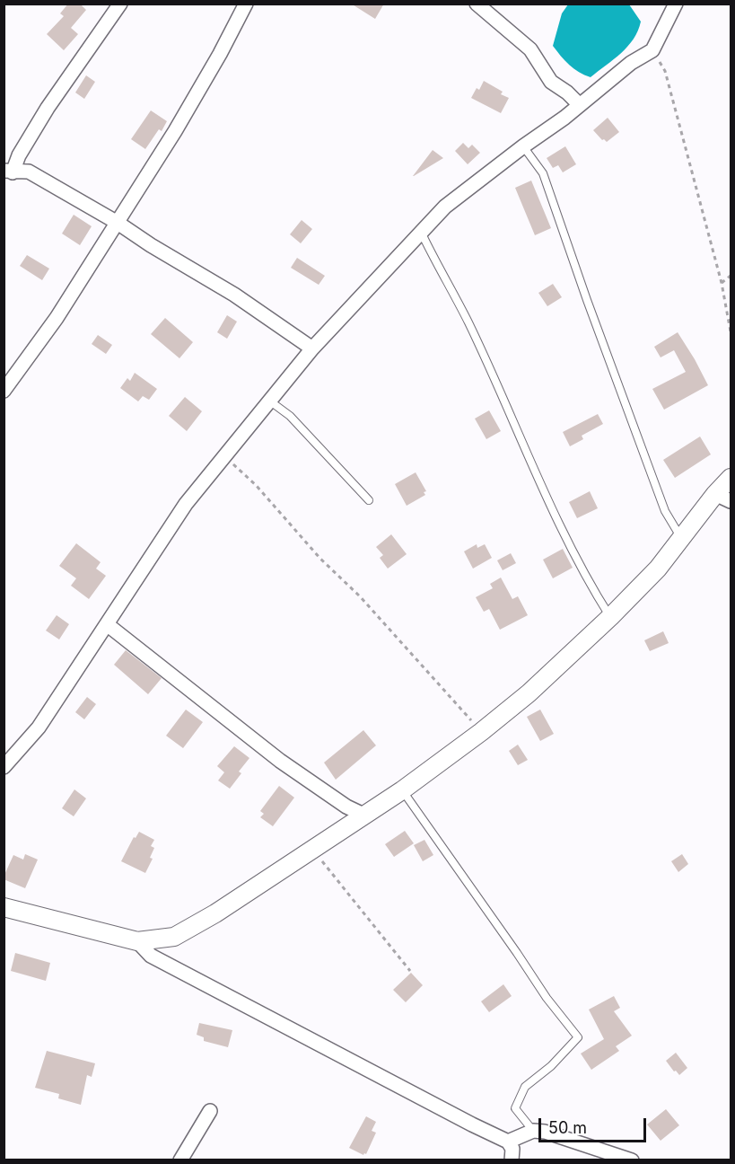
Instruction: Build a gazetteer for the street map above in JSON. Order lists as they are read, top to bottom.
{
  "scale_bar": "50 m"
}
